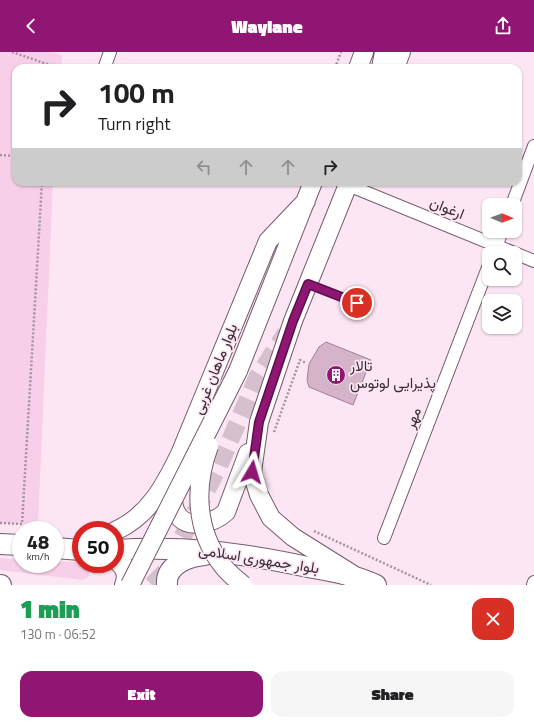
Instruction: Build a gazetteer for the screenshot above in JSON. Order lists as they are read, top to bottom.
{
  "streets": {
    "main road": ["بلوار ماهان غربی", "بلوار جمهوری اسلامی"],
    "street": ["ارغوان", "مهر"]
  },
  "places": {
    "building": ["تالار پذیرایی لوتوس"]
  },
  "north": "right",
  "page": {
    "header": "Waylane",
    "turn": ["100 m", "Turn right"],
    "speed": "48 km/h",
    "limit": "50",
    "heading": ["1 min", "130 m · 06:52"],
    "buttons": ["Exit", "Share"]
  }
}
